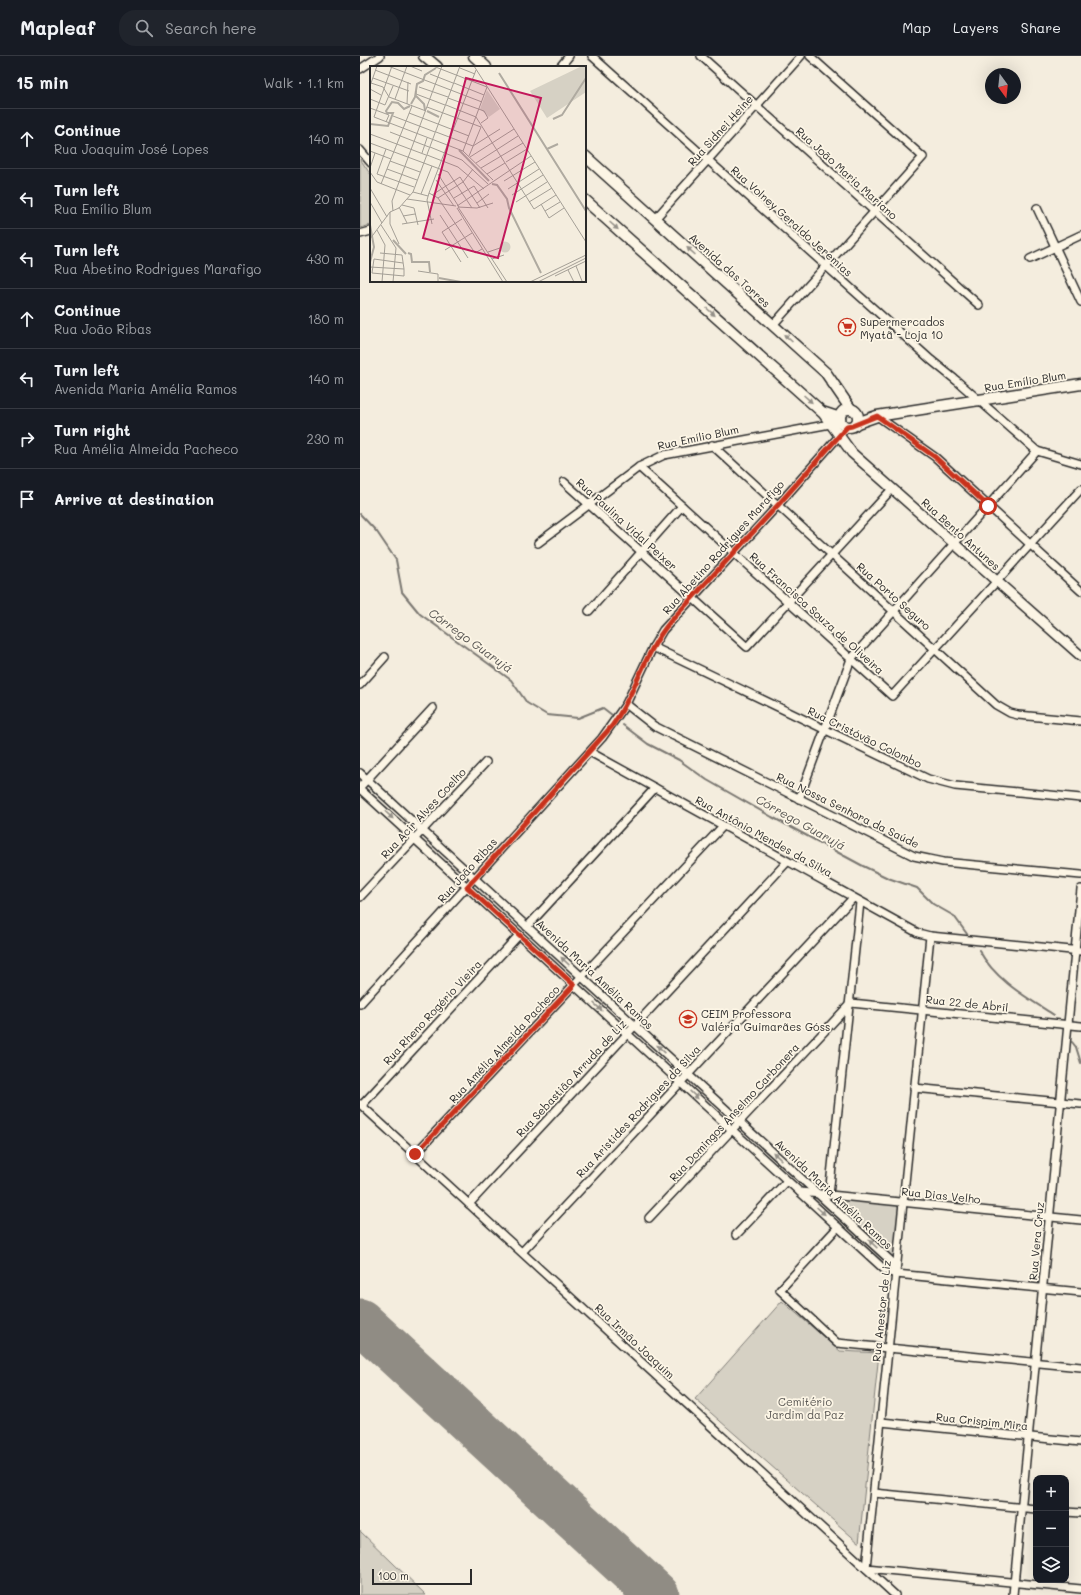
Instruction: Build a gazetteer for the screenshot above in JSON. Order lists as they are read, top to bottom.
{
  "streets": {
    "main road": ["Avenida das Torres", "Rua Emílio Blum"],
    "street": [
      "Rua Sidnei Heine",
      "Rua João Maria Mariano",
      "Rua Volney Geraldo Jeremias",
      "Rua Paulina Vidal Peixer",
      "Rua Bento Antunes",
      "Rua Abetino Rodrigues Marafigo",
      "Rua Porto Seguro",
      "Rua Francisca Souza de Oliveira",
      "Rua Cristóvão Colombo",
      "Rua Nossa Senhora da Saúde",
      "Rua Acir Alves Coelho",
      "Rua Antônio Mendes da Silva",
      "Rua João Ribas",
      "Avenida Maria Amélia Ramos",
      "Rua 22 de Abril",
      "Rua Rheno Rogério Vieira",
      "Rua Amélia Almeida Pacheco",
      "Rua Sebastião Arruda de Liz",
      "Rua Aristides Rodrigues da Silva",
      "Rua Domingos Anselmo Carbonera",
      "Rua Dias Velho",
      "Rua Vera Cruz",
      "Rua Anestor de Liz",
      "Rua Irmão Joaquim",
      "Rua Crispim Mira"
    ]
  },
  "crossings": [
    ["Rua Sidnei Heine", "Rua João Maria Mariano"],
    ["Rua Sidnei Heine", "Rua Volney Geraldo Jeremias"],
    ["Rua Sidnei Heine", "Avenida das Torres"],
    ["Rua Volney Geraldo Jeremias", "Rua Emílio Blum"],
    ["Avenida das Torres", "Rua Emílio Blum"],
    ["Avenida das Torres", "Rua Abetino Rodrigues Marafigo"],
    ["Rua Emílio Blum", "Rua Paulina Vidal Peixer"],
    ["Rua Emílio Blum", "Rua Bento Antunes"],
    ["Rua Emílio Blum", "Rua Abetino Rodrigues Marafigo"],
    ["Rua Emílio Blum", "Rua Porto Seguro"],
    ["Rua Emílio Blum", "Rua Francisca Souza de Oliveira"],
    ["Rua Paulina Vidal Peixer", "Rua Abetino Rodrigues Marafigo"],
    ["Rua Paulina Vidal Peixer", "Rua Francisca Souza de Oliveira"],
    ["Rua Bento Antunes", "Rua Abetino Rodrigues Marafigo"],
    ["Rua Abetino Rodrigues Marafigo", "Rua Porto Seguro"],
    ["Rua Abetino Rodrigues Marafigo", "Rua Francisca Souza de Oliveira"],
    ["Rua Abetino Rodrigues Marafigo", "Rua Cristóvão Colombo"],
    ["Rua Abetino Rodrigues Marafigo", "Rua Nossa Senhora da Saúde"],
    ["Rua Abetino Rodrigues Marafigo", "Rua Antônio Mendes da Silva"],
    ["Rua Abetino Rodrigues Marafigo", "Rua João Ribas"],
    ["Rua Porto Seguro", "Rua Francisca Souza de Oliveira"],
    ["Rua Acir Alves Coelho", "Avenida Maria Amélia Ramos"],
    ["Rua Antônio Mendes da Silva", "Rua João Ribas"],
    ["Rua Antônio Mendes da Silva", "Rua Amélia Almeida Pacheco"],
    ["Rua Antônio Mendes da Silva", "Rua Sebastião Arruda de Liz"],
    ["Rua Antônio Mendes da Silva", "Rua Aristides Rodrigues da Silva"],
    ["Rua Antônio Mendes da Silva", "Rua Vera Cruz"],
    ["Rua Antônio Mendes da Silva", "Rua Anestor de Liz"],
    ["Rua João Ribas", "Avenida Maria Amélia Ramos"],
    ["Avenida Maria Amélia Ramos", "Rua Rheno Rogério Vieira"],
    ["Avenida Maria Amélia Ramos", "Rua Amélia Almeida Pacheco"],
    ["Avenida Maria Amélia Ramos", "Rua Sebastião Arruda de Liz"],
    ["Avenida Maria Amélia Ramos", "Rua Aristides Rodrigues da Silva"],
    ["Avenida Maria Amélia Ramos", "Rua Domingos Anselmo Carbonera"],
    ["Avenida Maria Amélia Ramos", "Rua Dias Velho"],
    ["Avenida Maria Amélia Ramos", "Rua Anestor de Liz"],
    ["Rua 22 de Abril", "Rua Domingos Anselmo Carbonera"],
    ["Rua 22 de Abril", "Rua Vera Cruz"],
    ["Rua 22 de Abril", "Rua Anestor de Liz"],
    ["Rua Rheno Rogério Vieira", "Rua Irmão Joaquim"],
    ["Rua Amélia Almeida Pacheco", "Rua Irmão Joaquim"],
    ["Rua Sebastião Arruda de Liz", "Rua Irmão Joaquim"],
    ["Rua Aristides Rodrigues da Silva", "Rua Irmão Joaquim"],
    ["Rua Dias Velho", "Rua Vera Cruz"],
    ["Rua Dias Velho", "Rua Anestor de Liz"],
    ["Rua Vera Cruz", "Rua Crispim Mira"],
    ["Rua Anestor de Liz", "Rua Irmão Joaquim"],
    ["Rua Anestor de Liz", "Rua Crispim Mira"]
  ],
  "water": ["Córrego Guarujá"],
  "parks": ["Cemitério Jardim da Paz"],
  "places": {
    "supermarket": ["Supermercados Myatã - Loja 10"],
    "school or university": ["CEIM Professora Valéria Guimarães Góss"]
  },
  "scale_bar": "100 m",
  "north": "bottom",
  "page": {
    "header": "Mapleaf",
    "search": "Search here",
    "nav": ["Map", "Layers", "Share"],
    "heading": ["15 min", "Walk · 1.1 km"],
    "list": [
      ["Continue", "Rua Joaquim José Lopes", "140 m"],
      ["Turn left", "Rua Emílio Blum", "20 m"],
      ["Turn left", "Rua Abetino Rodrigues Marafigo", "430 m"],
      ["Continue", "Rua João Ribas", "180 m"],
      ["Turn left", "Avenida Maria Amélia Ramos", "140 m"],
      ["Turn right", "Rua Amélia Almeida Pacheco", "230 m"],
      "Arrive at destination"
    ],
    "map_buttons": ["+", "−"],
    "scale": "100 m"
  }
}
